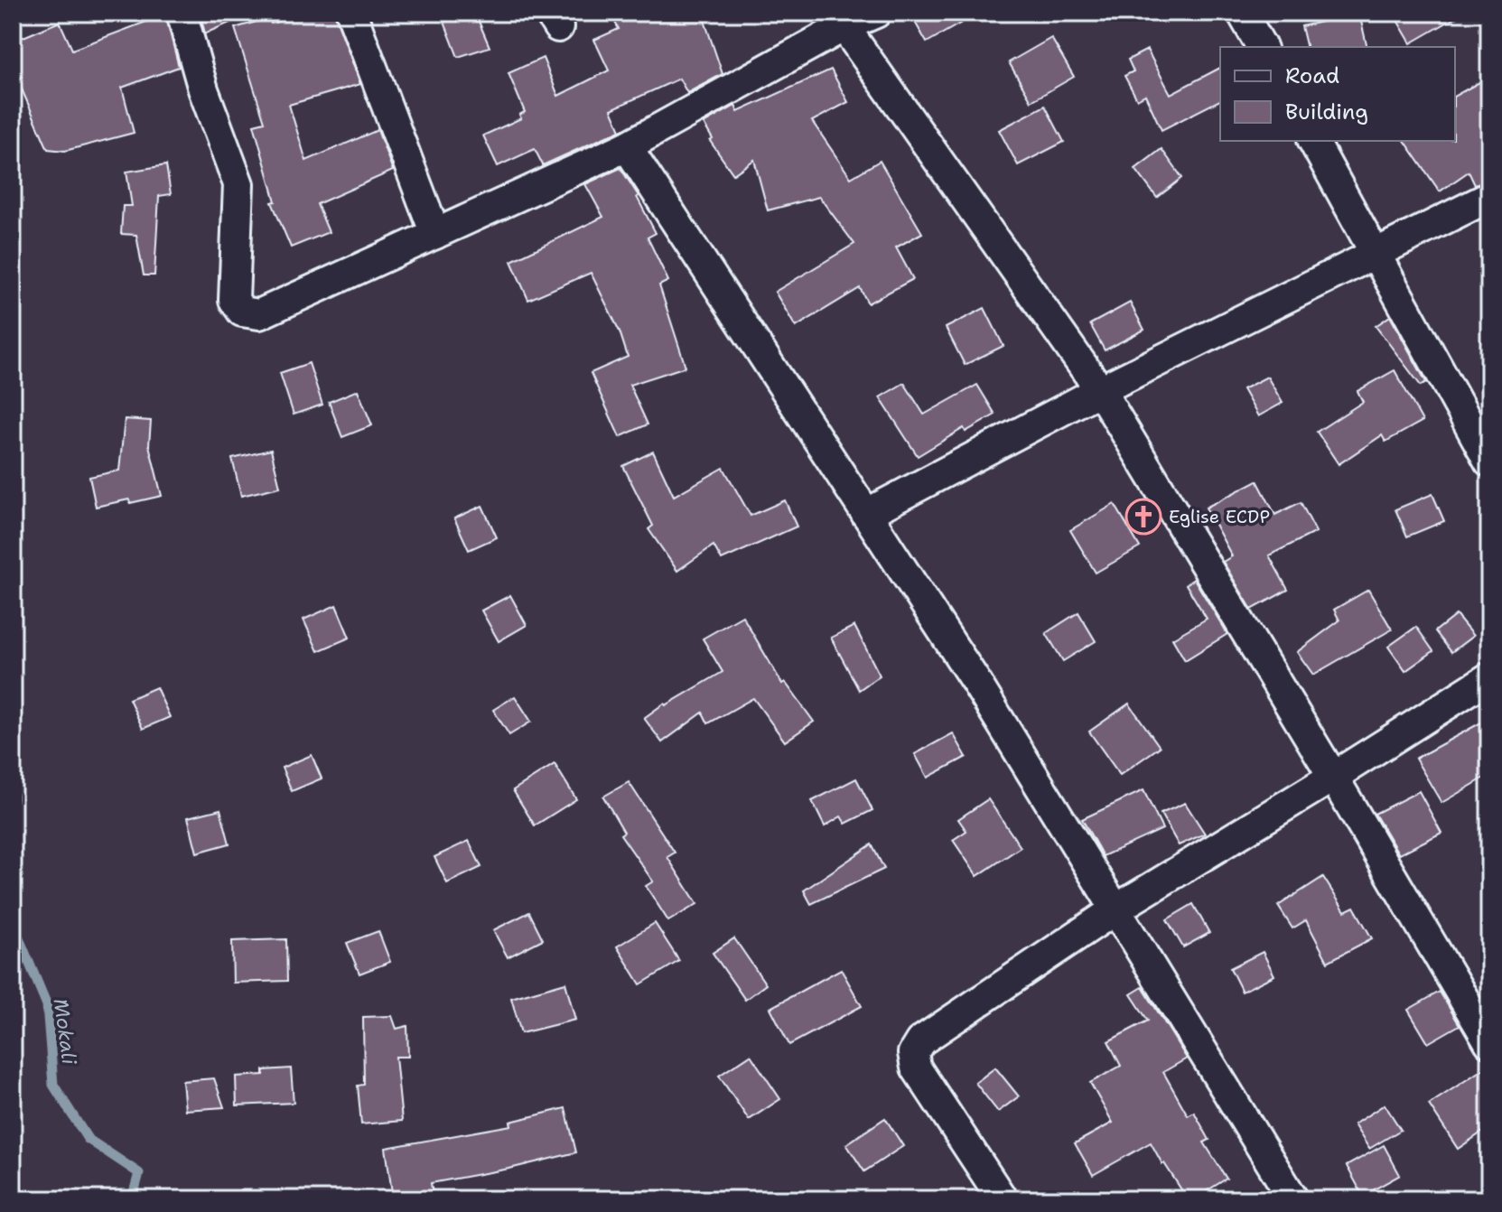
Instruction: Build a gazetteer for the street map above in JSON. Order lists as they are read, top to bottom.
{
  "water": ["Mokali"],
  "places": {
    "church": ["Eglise ECDP"]
  },
  "legend": ["Road", "Building"]
}
